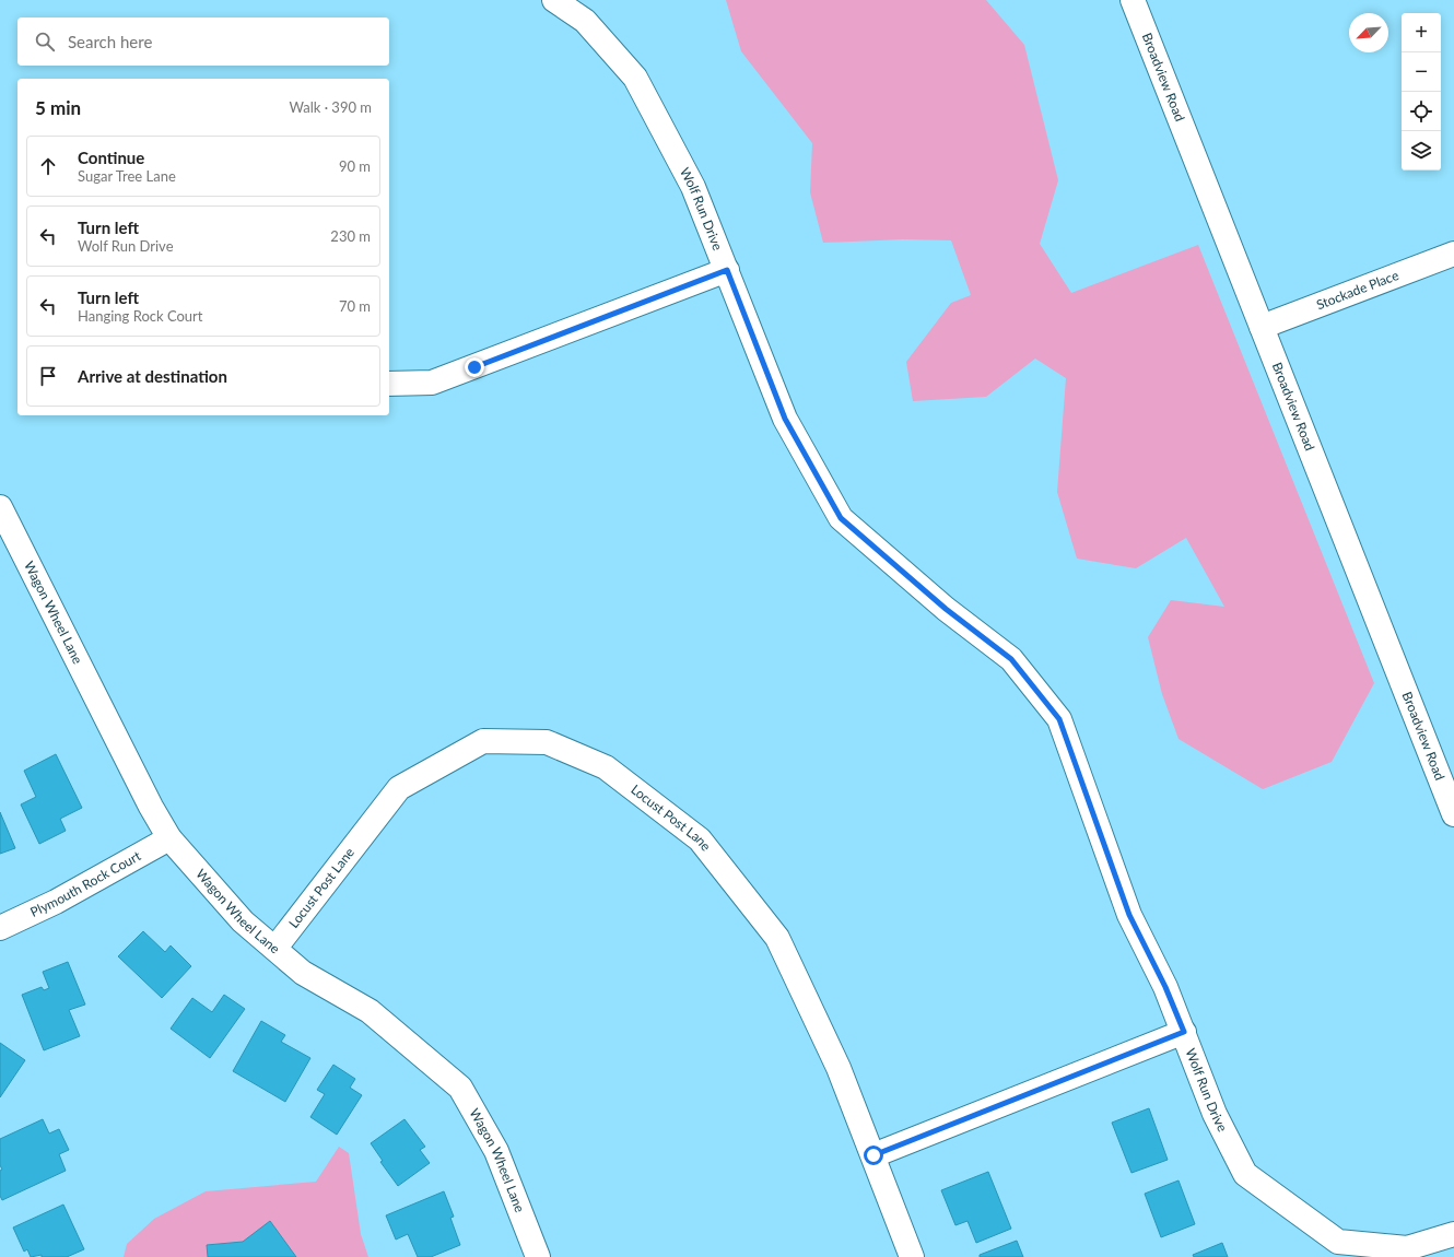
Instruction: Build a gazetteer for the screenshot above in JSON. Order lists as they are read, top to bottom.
{
  "streets": {
    "street": [
      "Broadview Road",
      "Wolf Run Drive",
      "Stockade Place",
      "Wagon Wheel Lane",
      "Locust Post Lane",
      "Plymouth Rock Court"
    ]
  },
  "crossings": [
    ["Broadview Road", "Stockade Place"],
    ["Wagon Wheel Lane", "Locust Post Lane"],
    ["Wagon Wheel Lane", "Plymouth Rock Court"]
  ],
  "north": "bottom left",
  "page": {
    "map_buttons": ["+", "−"],
    "search": "Search here",
    "heading": ["5 min", "Walk · 390 m"],
    "list": [
      ["Continue", "Sugar Tree Lane", "90 m"],
      ["Turn left", "Wolf Run Drive", "230 m"],
      ["Turn left", "Hanging Rock Court", "70 m"],
      "Arrive at destination"
    ]
  }
}
